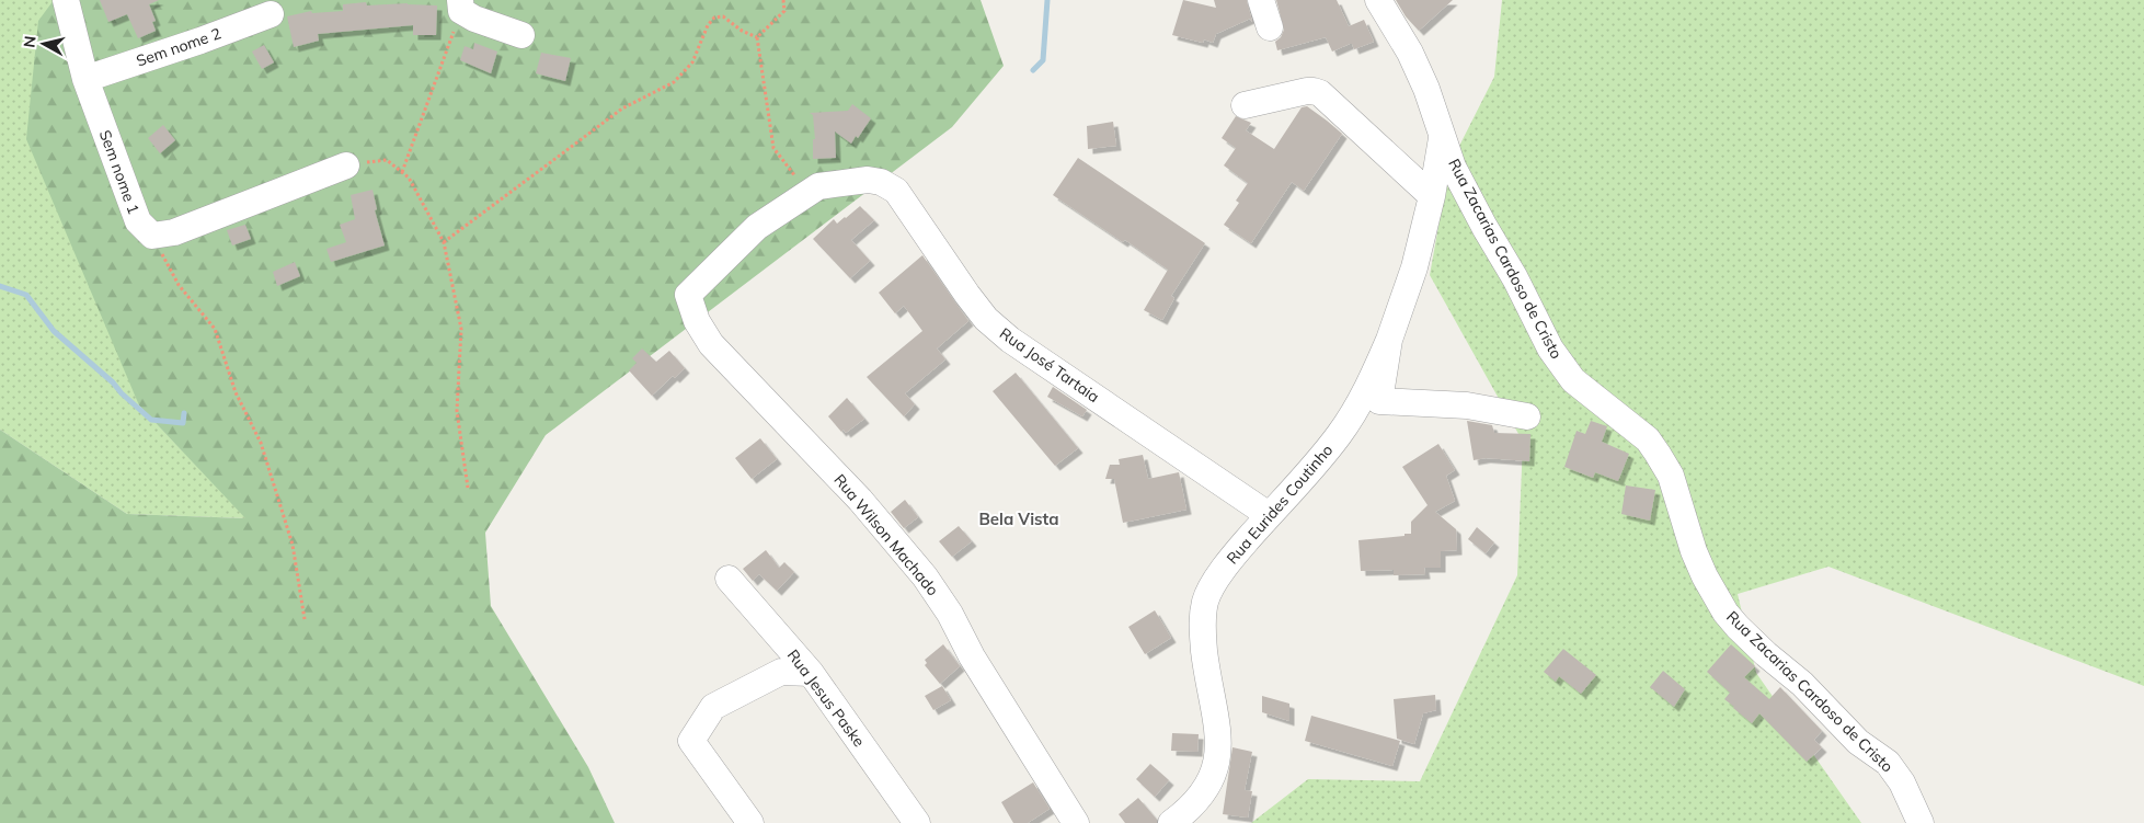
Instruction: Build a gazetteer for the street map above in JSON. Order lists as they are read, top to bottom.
{
  "streets": {
    "street": [
      "Sem nome 2",
      "Sem nome 1",
      "Rua Zacarias Cardoso de Cristo",
      "Rua José Tartaia",
      "Rua Eurides Coutinho",
      "Rua Wilson Machado",
      "Rua Jesus Paske"
    ]
  },
  "crossings": [
    ["Sem nome 2", "Sem nome 1"],
    ["Rua José Tartaia", "Rua Eurides Coutinho"],
    ["Rua José Tartaia", "Rua Wilson Machado"]
  ],
  "districts": ["Bela Vista"],
  "north": "left"
}
